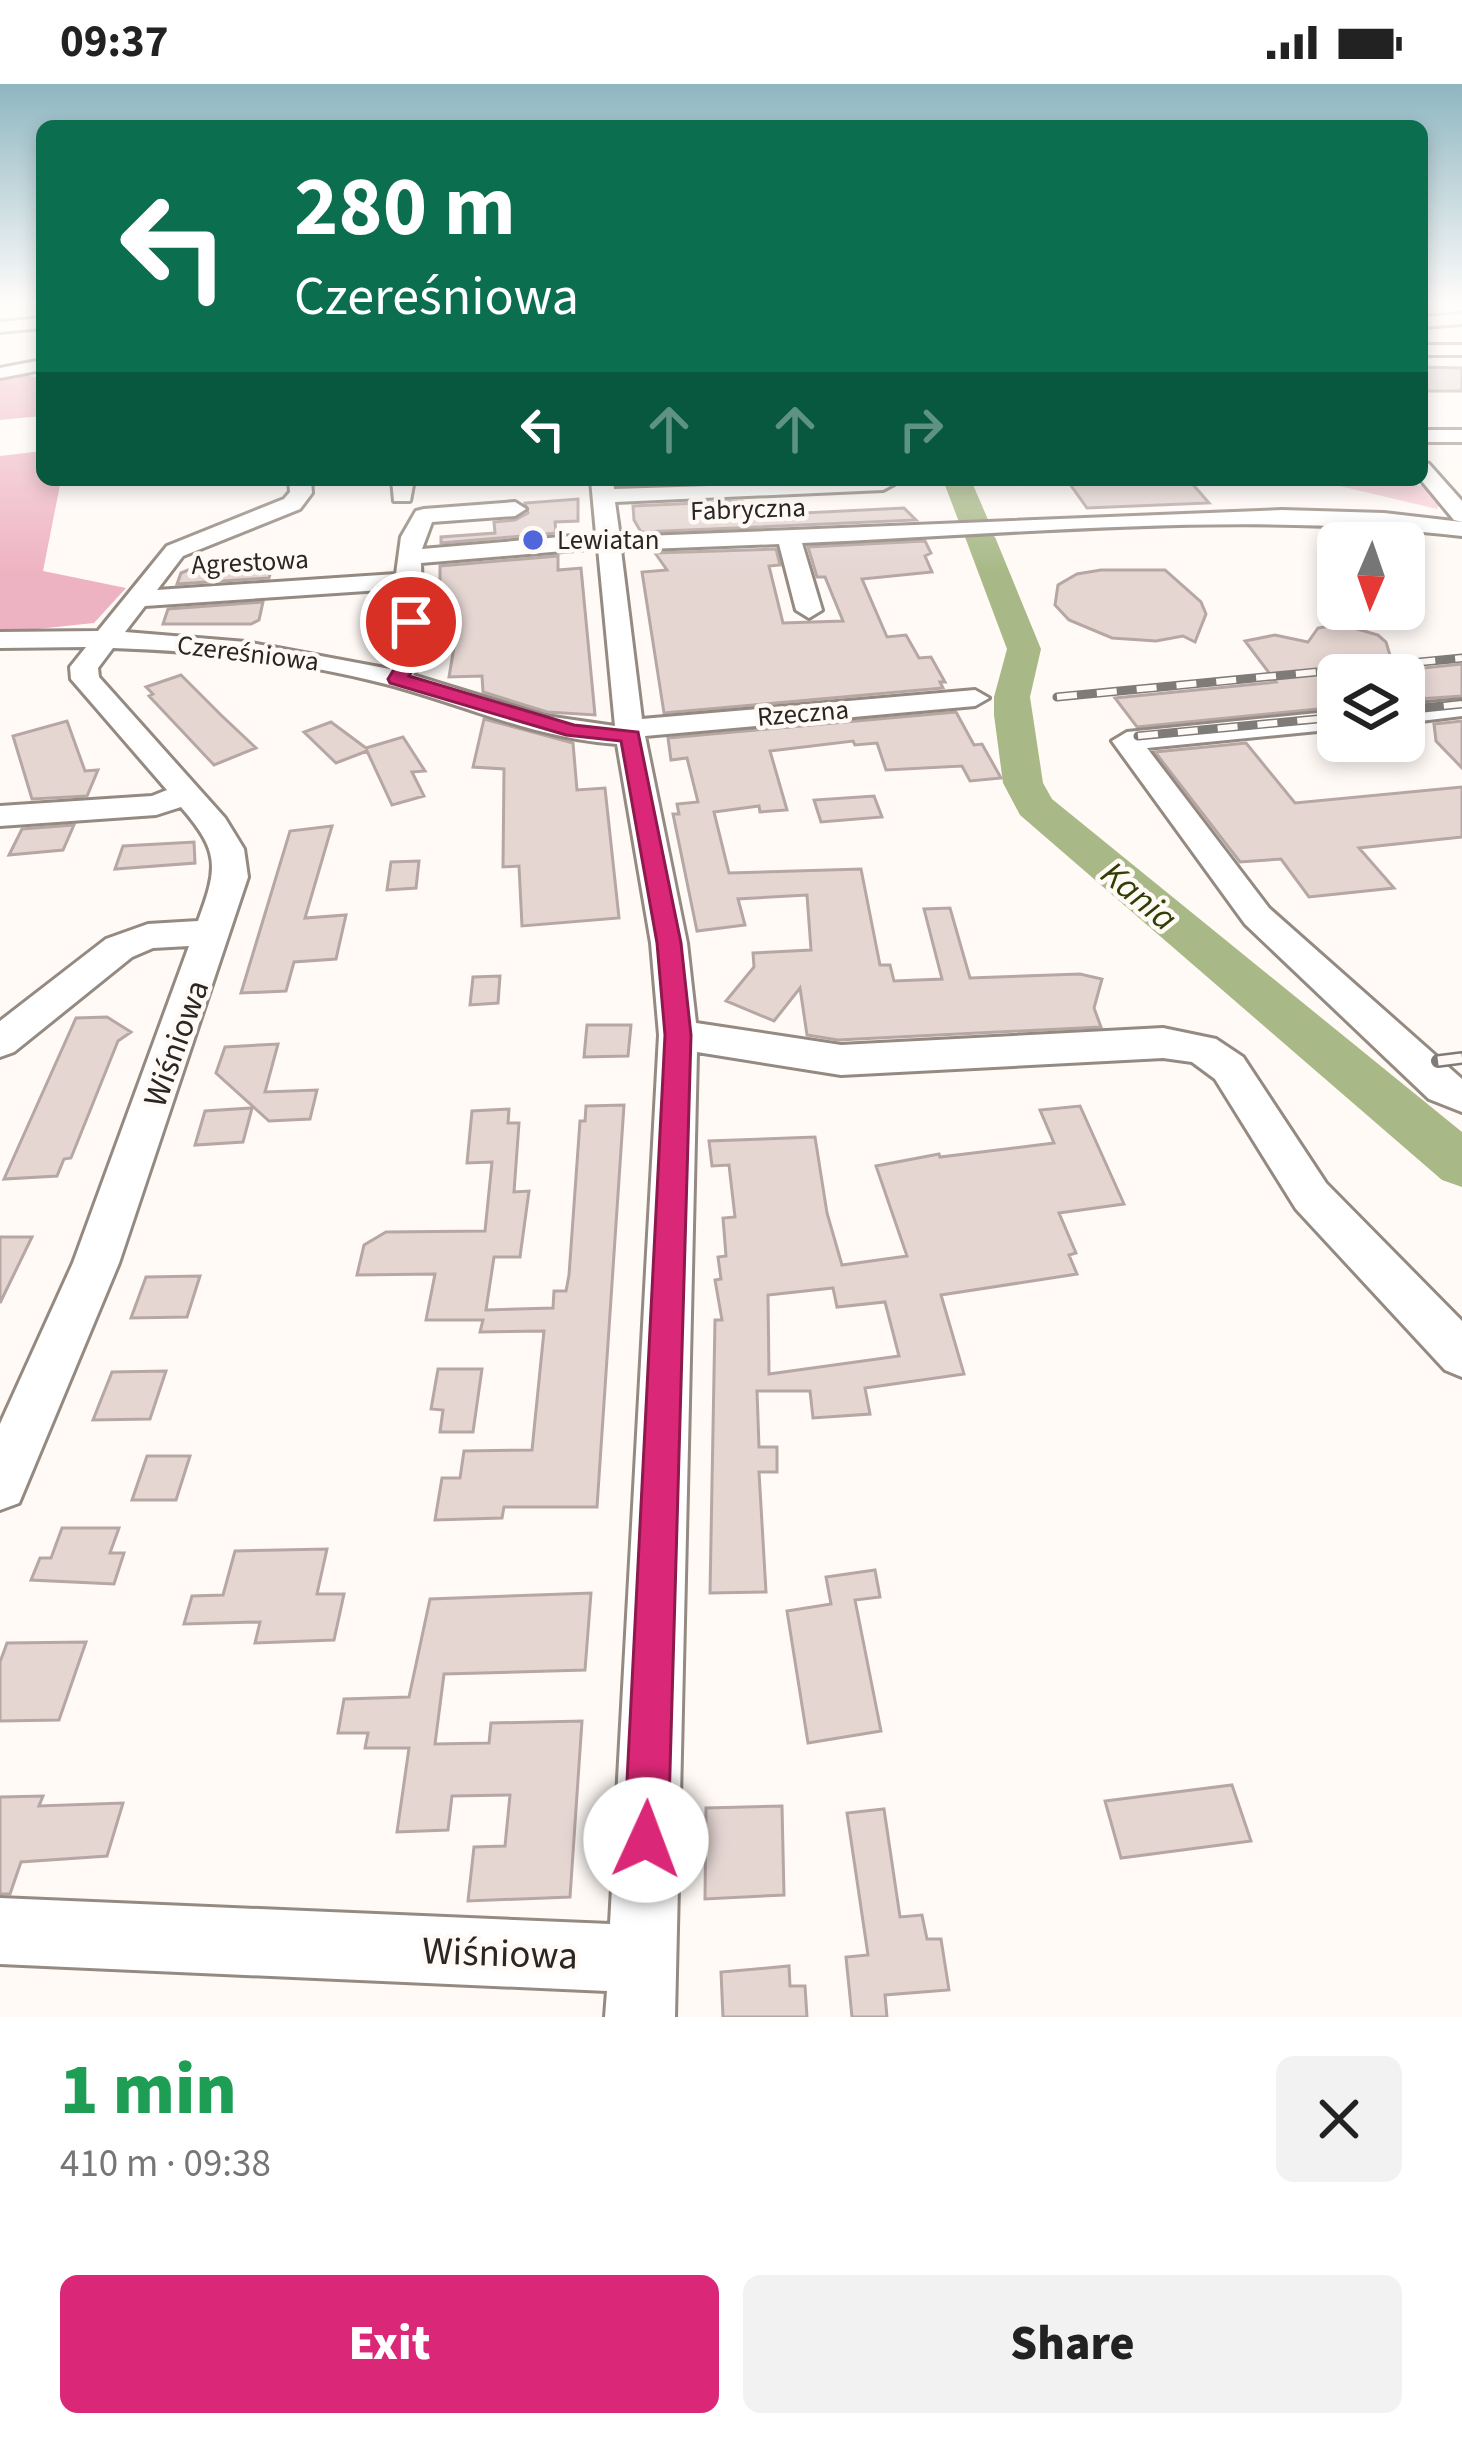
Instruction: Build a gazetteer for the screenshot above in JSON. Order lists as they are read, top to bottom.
{
  "streets": {
    "street": [
      "Fabryczna",
      "Agrestowa",
      "Czereśniowa",
      "Rzeczna",
      "Wiśniowa"
    ]
  },
  "crossings": [
    ["Fabryczna", "Agrestowa"],
    ["Czereśniowa", "Rzeczna"],
    ["Czereśniowa", "Wiśniowa"]
  ],
  "water": ["Kania"],
  "places": ["Lewiatan"],
  "north": "bottom",
  "page": {
    "status": "09:37",
    "turn": ["280 m", "Czereśniowa"],
    "heading": ["1 min", "410 m · 09:38"],
    "buttons": ["Exit", "Share"]
  }
}
